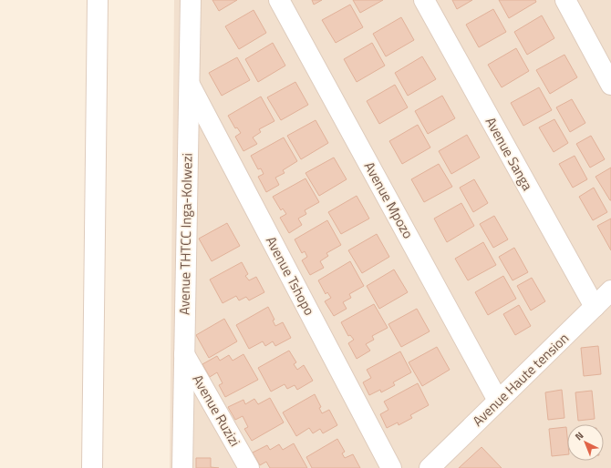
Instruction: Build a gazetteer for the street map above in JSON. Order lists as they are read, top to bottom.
{
  "streets": {
    "lane": [
      "Avenue Sanga",
      "Avenue Mpozo",
      "Avenue THTCC Inga-Kolwezi",
      "Avenue Tshopo",
      "Avenue Haute tension",
      "Avenue Ruzizi"
    ]
  },
  "crossings": [
    ["Avenue Sanga", "Avenue Haute tension"],
    ["Avenue Mpozo", "Avenue Haute tension"],
    ["Avenue THTCC Inga-Kolwezi", "Avenue Tshopo"],
    ["Avenue THTCC Inga-Kolwezi", "Avenue Ruzizi"]
  ],
  "north": "top left"
}
